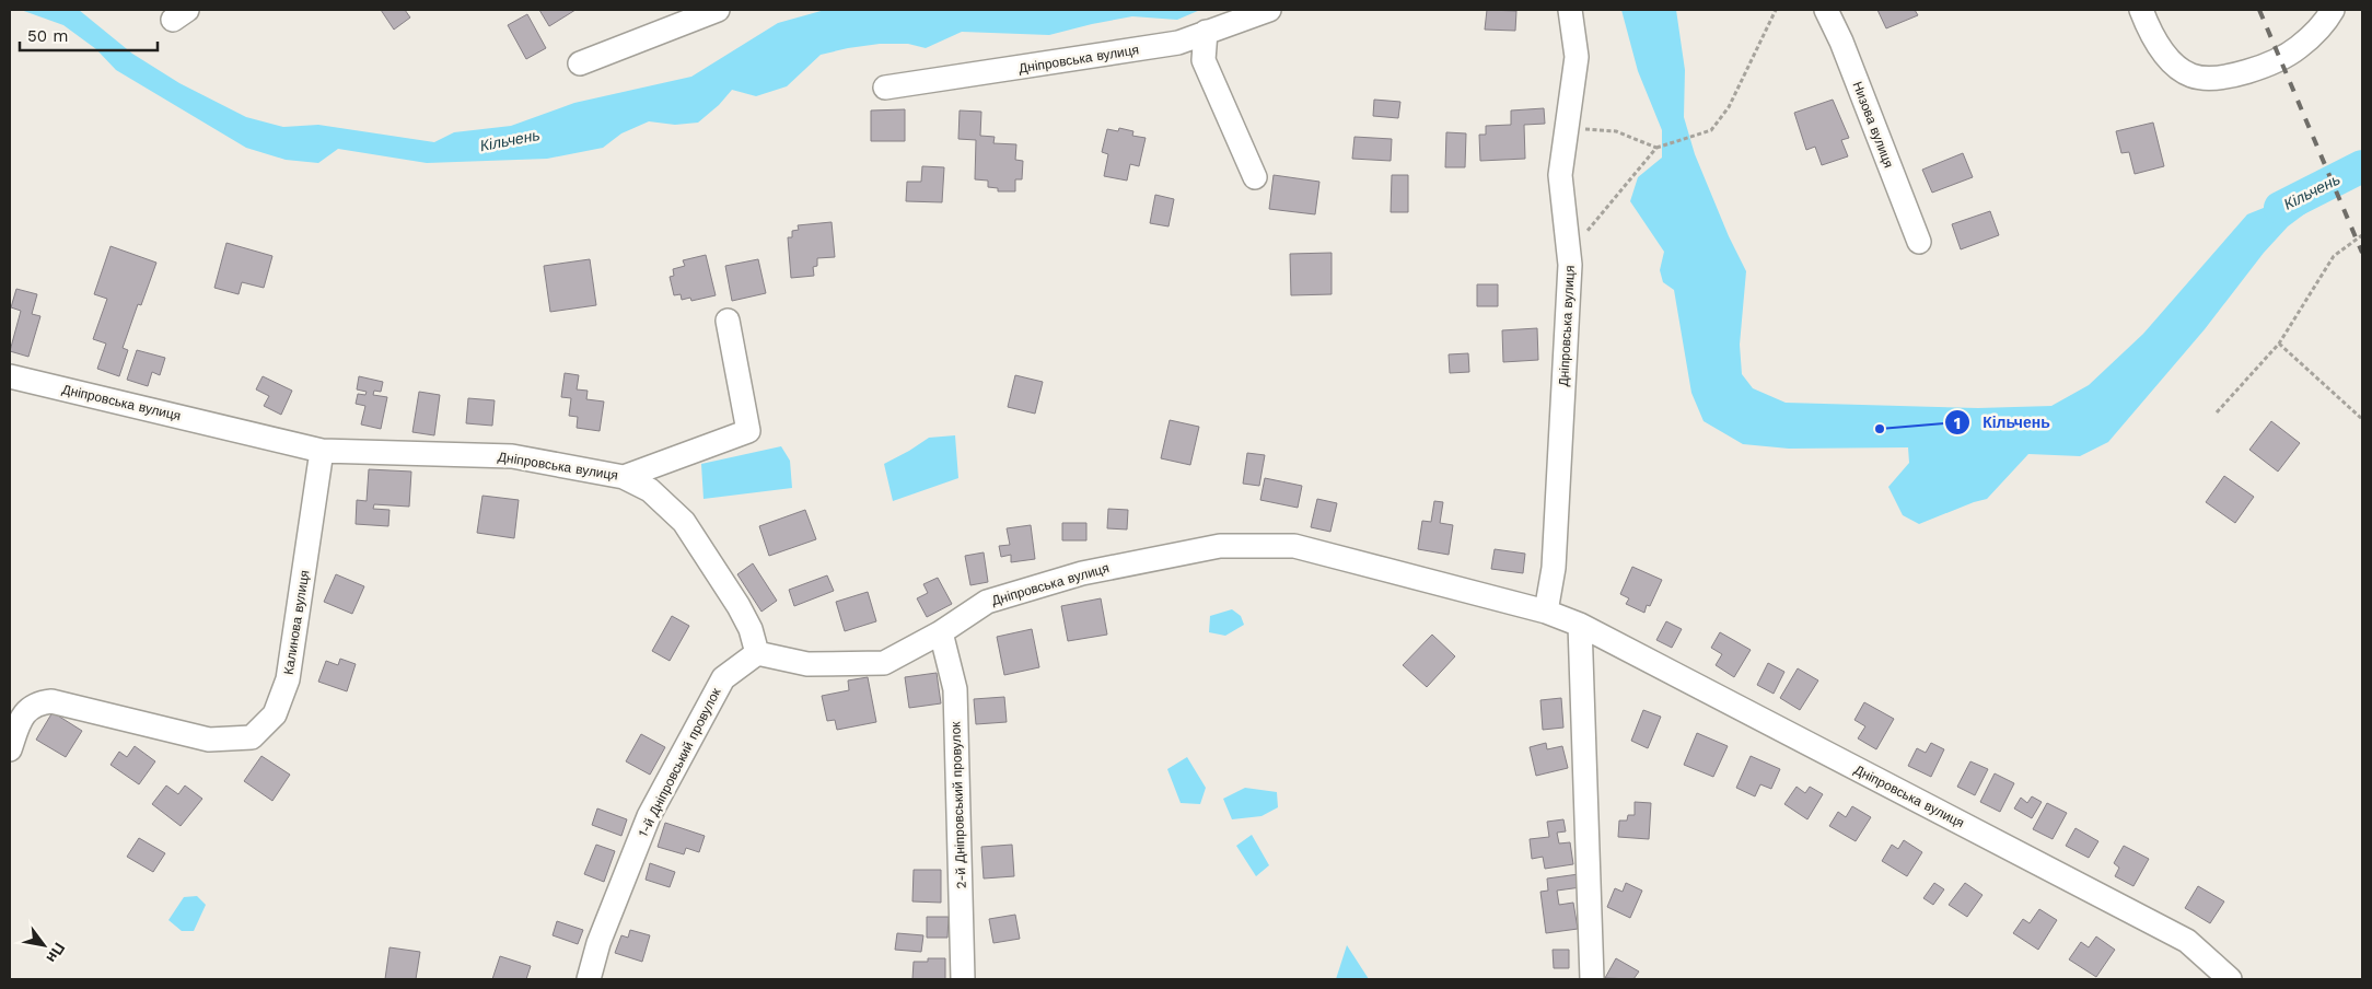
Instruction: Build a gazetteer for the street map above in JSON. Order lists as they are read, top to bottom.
{
  "streets": {
    "street": [
      "Дніпровська вулиця",
      "Низова вулиця",
      "Калинова вулиця",
      "1-й Дніпровський провулок",
      "2-й Дніпровський провулок"
    ]
  },
  "crossings": [
    ["Дніпровська вулиця", "Калинова вулиця"],
    ["Дніпровська вулиця", "1-й Дніпровський провулок"],
    ["Дніпровська вулиця", "2-й Дніпровський провулок"]
  ],
  "water": ["Кільчень"],
  "places": ["Кільчень"],
  "scale_bar": "50 m",
  "north": "bottom right"
}
